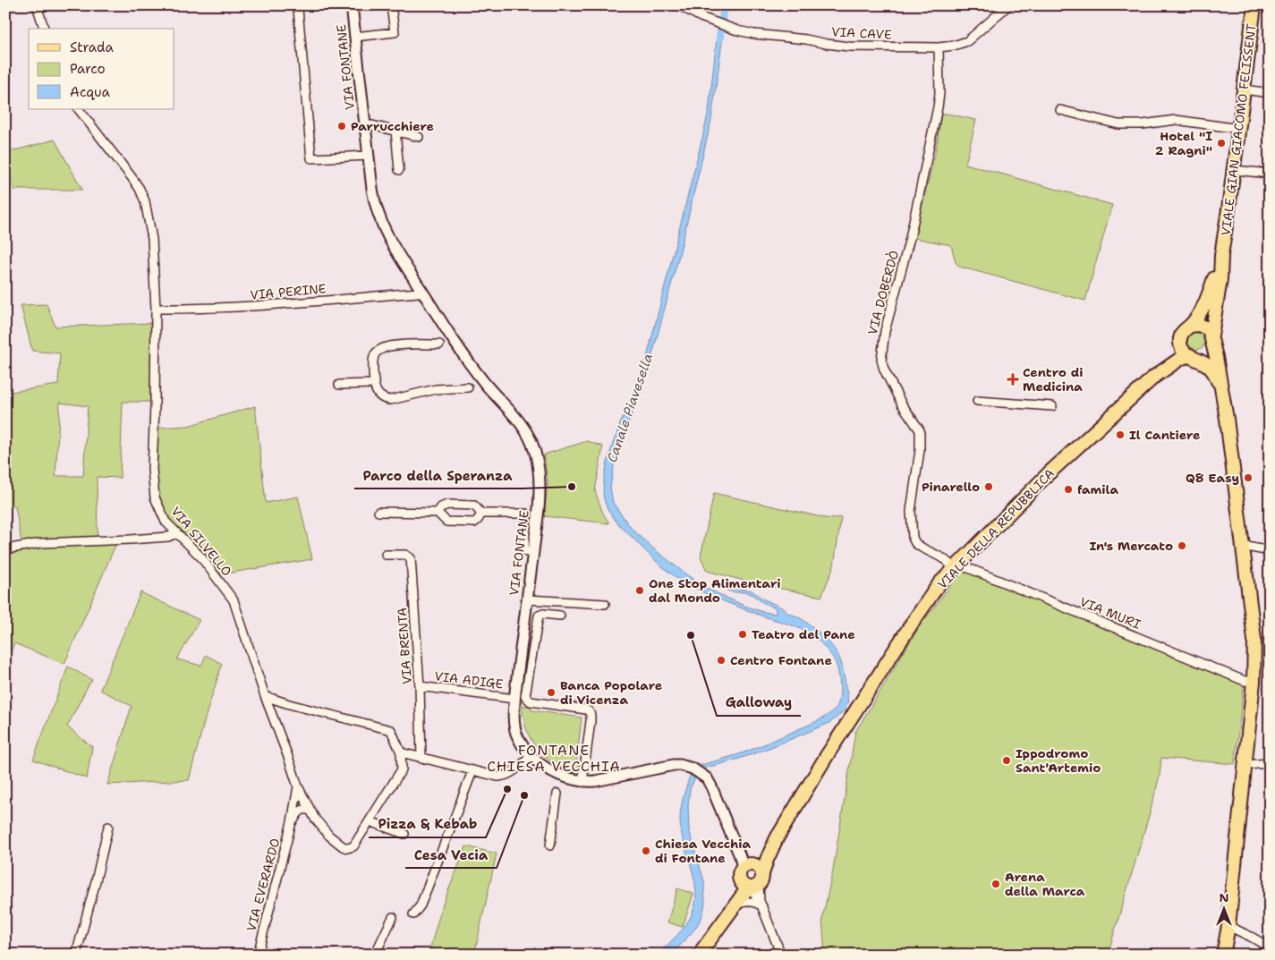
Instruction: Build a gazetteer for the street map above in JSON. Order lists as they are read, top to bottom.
{
  "streets": {
    "main road": ["VIALE GIAN GIACOMO FELISSENT", "VIALE DELLA REPUBBLICA"],
    "street": [
      "VIA CAVE",
      "VIA FONTANE",
      "VIA PERINE",
      "VIA DOBERDÒ",
      "VIA SILVELLO",
      "VIA MURI",
      "VIA BRENTA",
      "VIA ADIGE",
      "VIA EVERARDO"
    ]
  },
  "crossings": [
    ["VIA CAVE", "VIA DOBERDÒ"],
    ["VIA FONTANE", "VIA PERINE"],
    ["VIA FONTANE", "VIALE DELLA REPUBBLICA"],
    ["VIA FONTANE", "VIA ADIGE"],
    ["VIALE GIAN GIACOMO FELISSENT", "VIA MURI"],
    ["VIA PERINE", "VIA SILVELLO"],
    ["VIA DOBERDÒ", "VIALE DELLA REPUBBLICA"],
    ["VIA DOBERDÒ", "VIA MURI"],
    ["VIALE DELLA REPUBBLICA", "VIA MURI"],
    ["VIA SILVELLO", "VIA EVERARDO"],
    ["VIA BRENTA", "VIA ADIGE"]
  ],
  "districts": ["FONTANE CHIESA VECCHIA"],
  "water": ["Canale Piavesella"],
  "places": {
    "other": [
      "Parrucchiere",
      "Hotel \"I 2 Ragni\"",
      "Il Cantiere",
      "Q8 Easy",
      "Parco della Speranza",
      "Pinarello",
      "famila",
      "In's Mercato",
      "One Stop Alimentari dal Mondo",
      "Teatro del Pane",
      "Galloway",
      "Centro Fontane",
      "Banca Popolare di Vicenza",
      "Ippodromo Sant'Artemio",
      "Pizza & Kebab",
      "Cesa Vecia",
      "Chiesa Vecchia di Fontane",
      "Arena della Marca"
    ],
    "health": ["Centro di Medicina"]
  },
  "legend": ["Strada", "Parco", "Acqua"],
  "north": "top"
}
